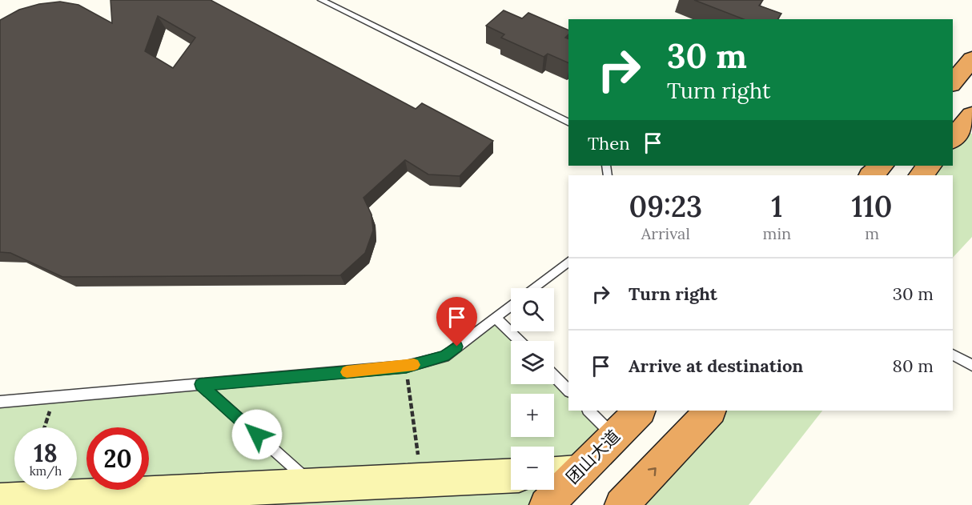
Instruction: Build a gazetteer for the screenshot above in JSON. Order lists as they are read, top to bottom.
{
  "streets": {
    "highway": ["团山大道"]
  },
  "page": {
    "turn": ["30 m", "Turn right"],
    "then": "Then",
    "eta": [
      "09:23",
      "Arrival",
      "1",
      "min",
      "110",
      "m"
    ],
    "list": [
      {
        "name": "Turn right",
        "value": "30 m"
      },
      {
        "name": "Arrive at destination",
        "value": "80 m"
      }
    ],
    "map_buttons": ["+", "−"],
    "speed": "18 km/h",
    "limit": "20"
  }
}
